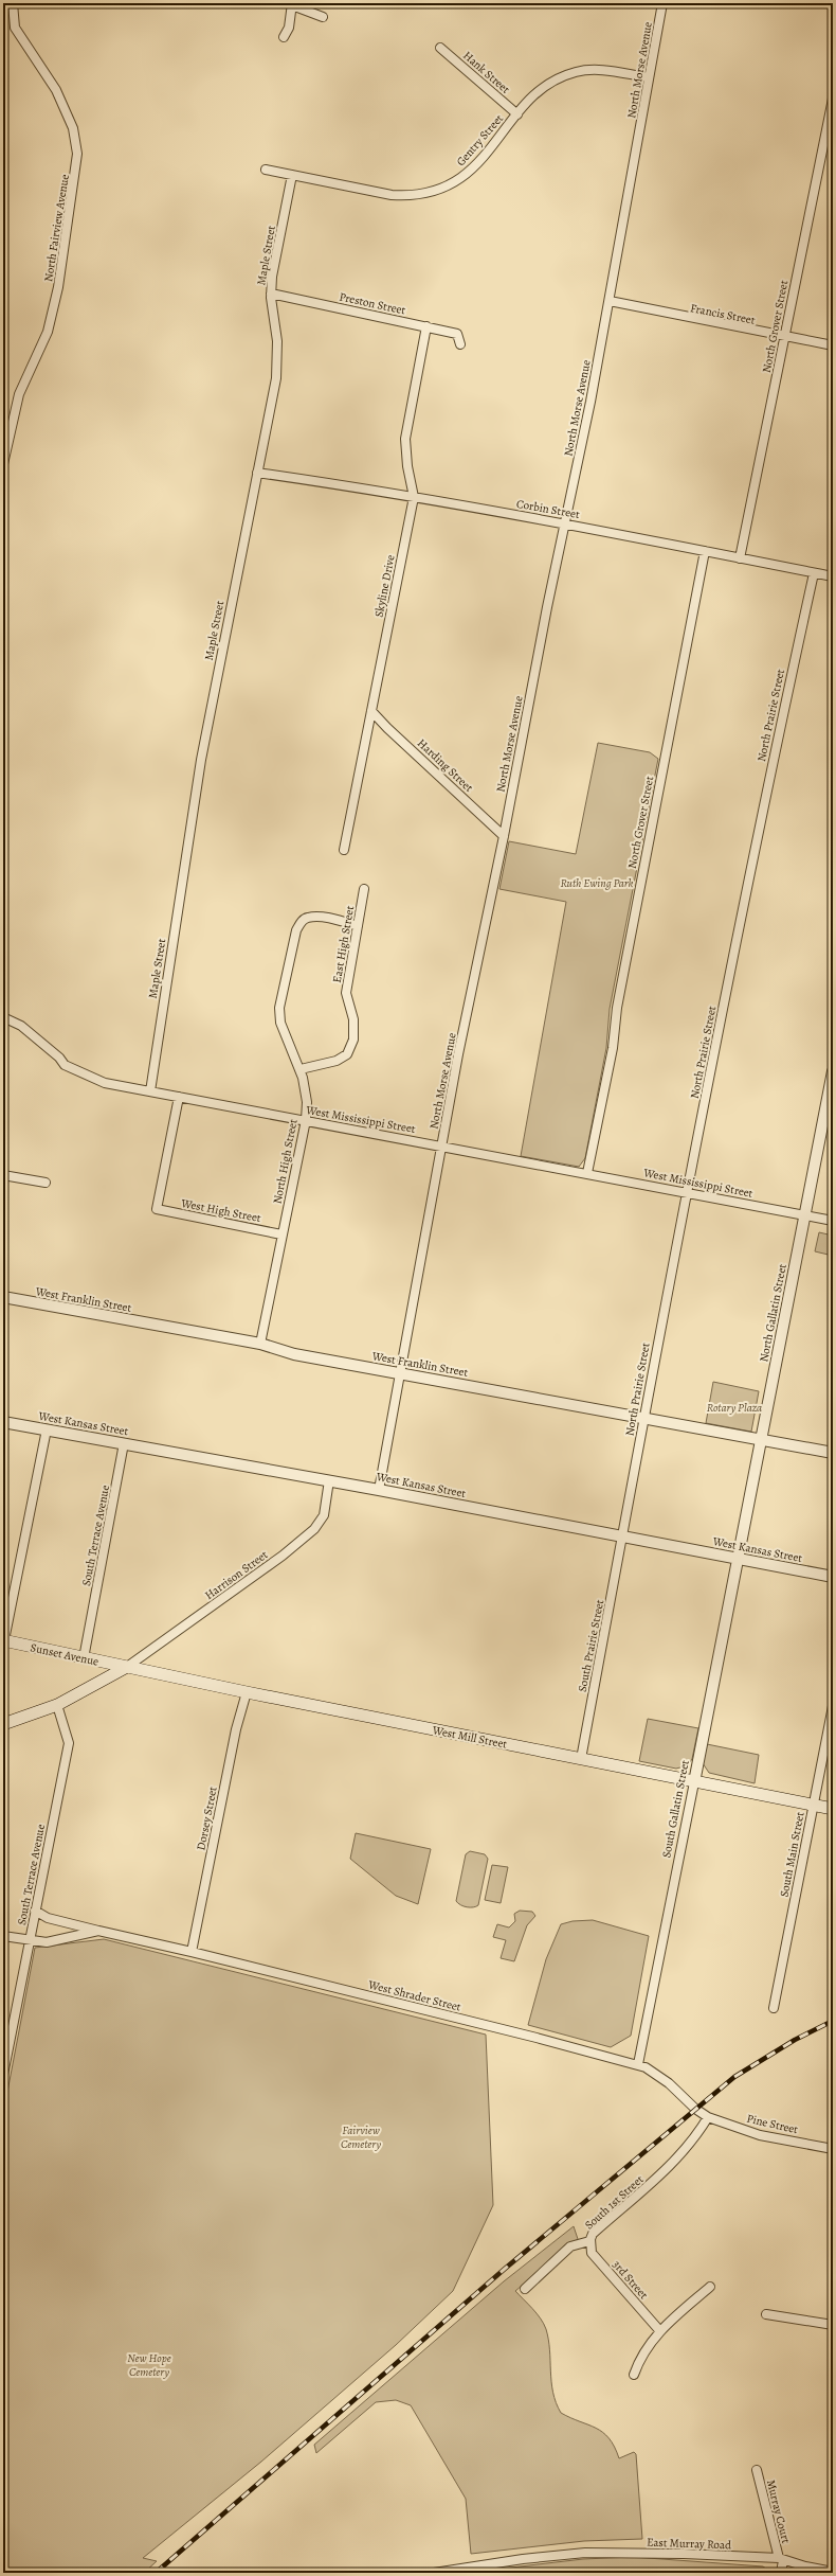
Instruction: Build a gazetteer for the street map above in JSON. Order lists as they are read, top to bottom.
{
  "streets": {
    "main road": ["Sunset Avenue", "West Mill Street"],
    "street": [
      "North Morse Avenue",
      "Hank Street",
      "Gentry Street",
      "North Fairview Avenue",
      "Maple Street",
      "Preston Street",
      "Francis Street",
      "North Grover Street",
      "Corbin Street",
      "Skyline Drive",
      "North Prairie Street",
      "Harding Street",
      "East High Street",
      "West Mississippi Street",
      "North High Street",
      "West High Street",
      "West Franklin Street",
      "North Gallatin Street",
      "West Kansas Street",
      "South Terrace Avenue",
      "Harrison Street",
      "South Prairie Street",
      "South Gallatin Street",
      "Dorsey Street",
      "South Main Street",
      "West Shrader Street",
      "Pine Street",
      "South 1st Street",
      "3rd Street",
      "Murray Court",
      "East Murray Road"
    ]
  },
  "crossings": [
    ["North Morse Avenue", "Gentry Street"],
    ["North Morse Avenue", "Francis Street"],
    ["North Morse Avenue", "Corbin Street"],
    ["North Morse Avenue", "Harding Street"],
    ["North Morse Avenue", "West Mississippi Street"],
    ["North Morse Avenue", "West Franklin Street"],
    ["North Morse Avenue", "West Kansas Street"],
    ["Hank Street", "Gentry Street"],
    ["Gentry Street", "Maple Street"],
    ["Maple Street", "Preston Street"],
    ["Maple Street", "Corbin Street"],
    ["Maple Street", "West Mississippi Street"],
    ["Preston Street", "Skyline Drive"],
    ["Francis Street", "North Grover Street"],
    ["North Grover Street", "Corbin Street"],
    ["North Grover Street", "West Mississippi Street"],
    ["Corbin Street", "Skyline Drive"],
    ["Corbin Street", "North Prairie Street"],
    ["Skyline Drive", "Harding Street"],
    ["North Prairie Street", "West Mississippi Street"],
    ["North Prairie Street", "West Franklin Street"],
    ["North Prairie Street", "West Kansas Street"],
    ["North Prairie Street", "South Prairie Street"],
    ["East High Street", "North High Street"],
    ["West Mississippi Street", "North High Street"],
    ["West Mississippi Street", "West High Street"],
    ["West Mississippi Street", "North Gallatin Street"],
    ["North High Street", "West High Street"],
    ["North High Street", "West Franklin Street"],
    ["West Franklin Street", "North Gallatin Street"],
    ["North Gallatin Street", "West Kansas Street"],
    ["North Gallatin Street", "South Gallatin Street"],
    ["West Kansas Street", "South Terrace Avenue"],
    ["West Kansas Street", "Harrison Street"],
    ["West Kansas Street", "South Prairie Street"],
    ["West Kansas Street", "South Gallatin Street"],
    ["South Terrace Avenue", "Sunset Avenue"],
    ["South Terrace Avenue", "West Shrader Street"],
    ["Harrison Street", "Sunset Avenue"],
    ["Harrison Street", "West Mill Street"],
    ["South Prairie Street", "West Mill Street"],
    ["Sunset Avenue", "West Mill Street"],
    ["West Mill Street", "South Gallatin Street"],
    ["West Mill Street", "Dorsey Street"],
    ["West Mill Street", "South Main Street"],
    ["South Gallatin Street", "West Shrader Street"],
    ["Dorsey Street", "West Shrader Street"],
    ["West Shrader Street", "Pine Street"],
    ["West Shrader Street", "South 1st Street"],
    ["Pine Street", "South 1st Street"],
    ["South 1st Street", "3rd Street"],
    ["Murray Court", "East Murray Road"]
  ],
  "parks": [
    "Ruth Ewing Park",
    "Rotary Plaza",
    "Fairview Cemetery",
    "New Hope Cemetery"
  ]
}
